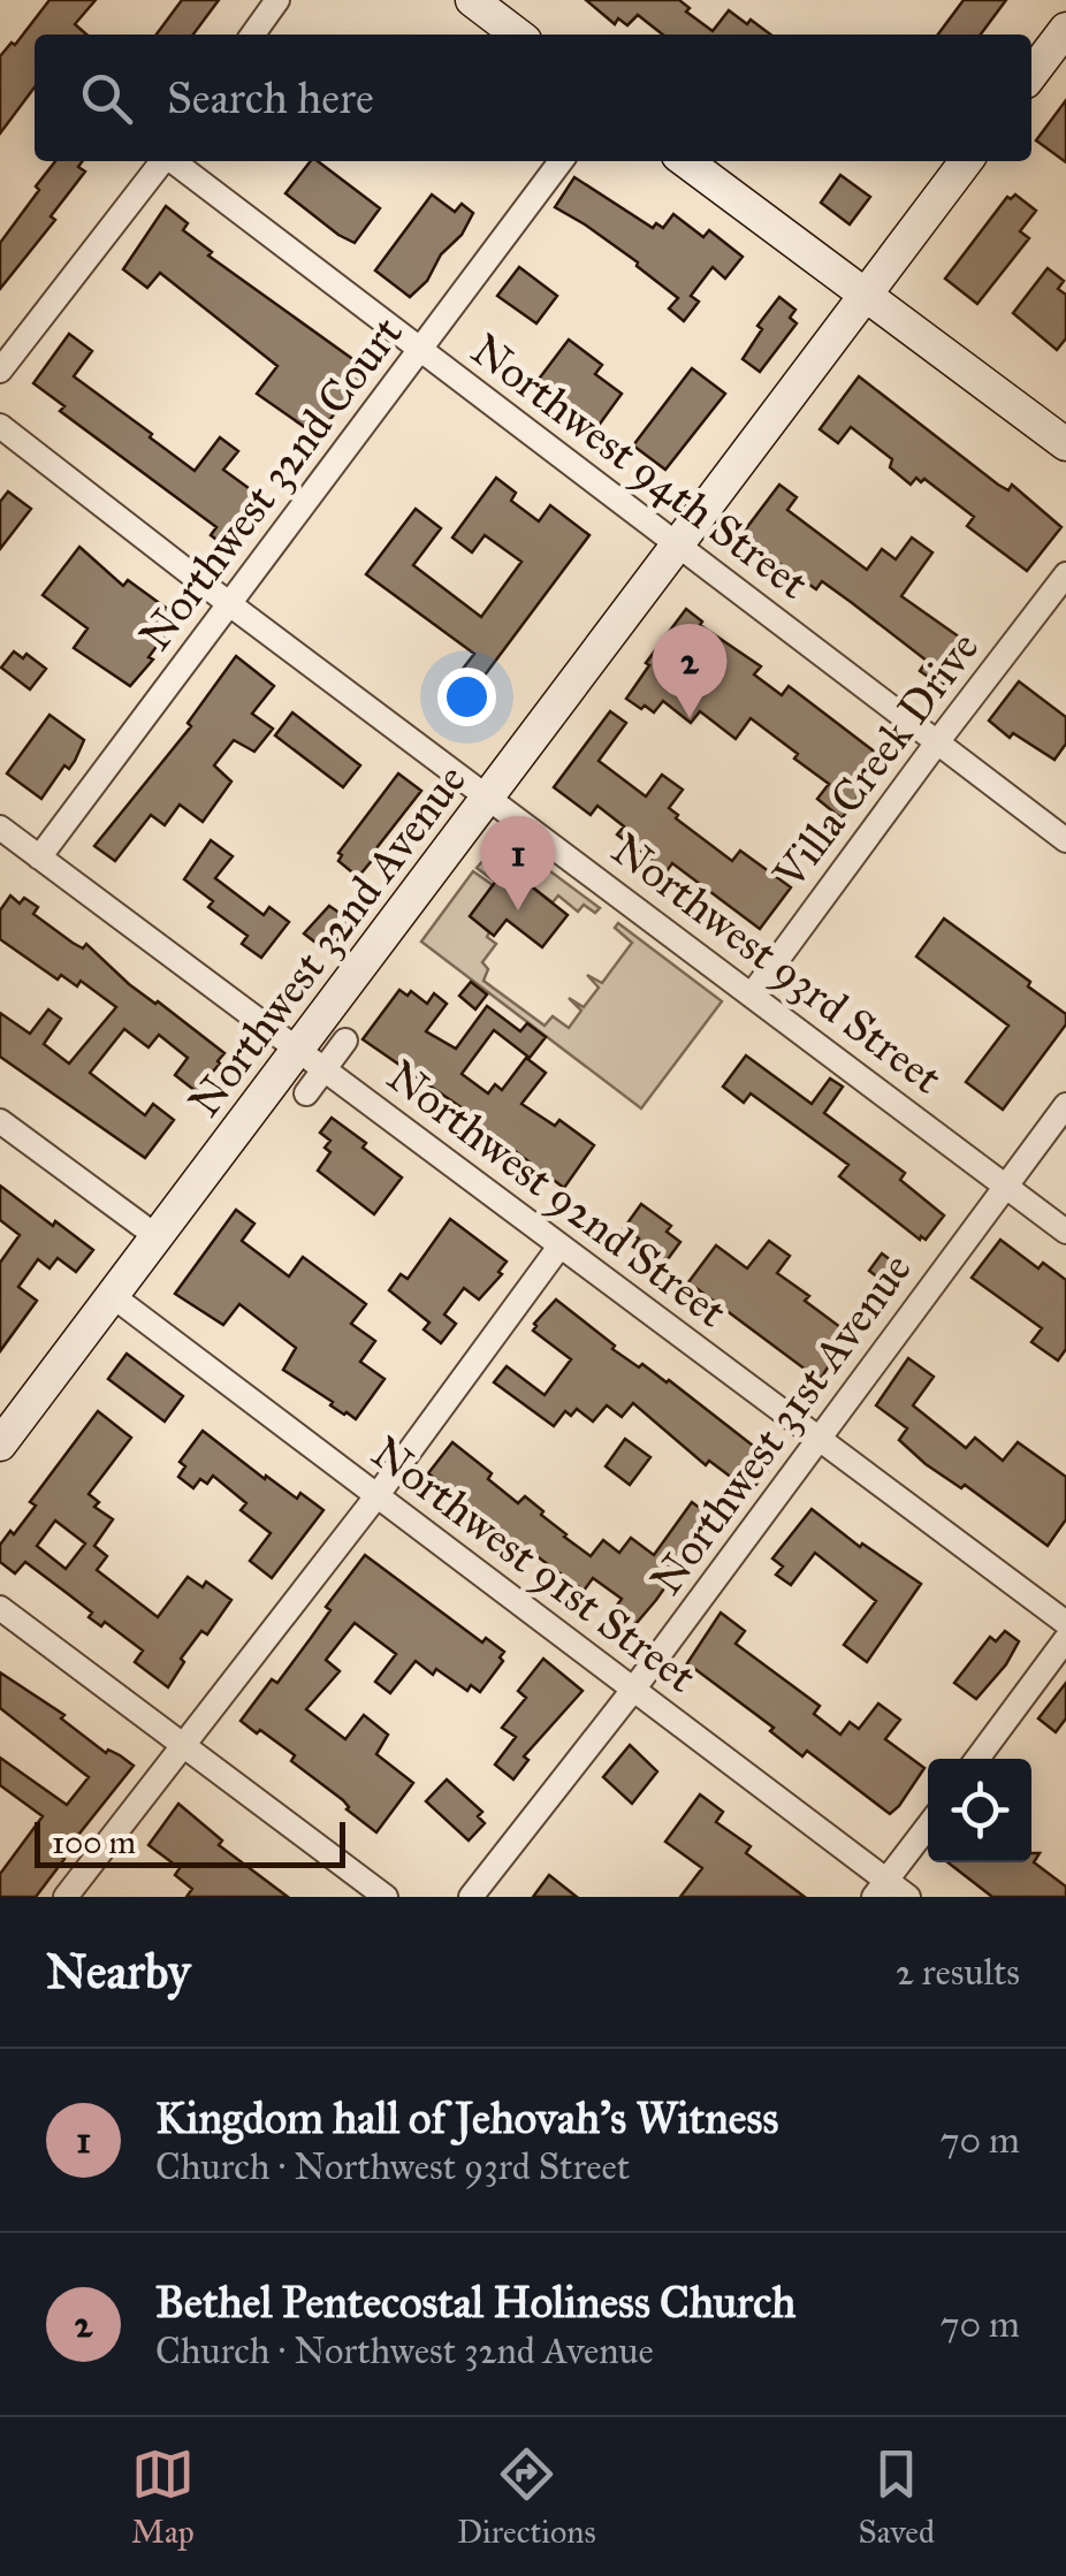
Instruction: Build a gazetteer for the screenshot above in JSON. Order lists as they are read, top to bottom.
{
  "streets": {
    "main road": ["Northwest 32nd Avenue"],
    "street": [
      "Northwest 94th Street",
      "Northwest 32nd Court",
      "Villa Creek Drive",
      "Northwest 93rd Street",
      "Northwest 92nd Street",
      "Northwest 31st Avenue",
      "Northwest 91st Street"
    ]
  },
  "crossings": [
    ["Northwest 94th Street", "Northwest 32nd Court"],
    ["Northwest 94th Street", "Villa Creek Drive"],
    ["Northwest 94th Street", "Northwest 32nd Avenue"],
    ["Northwest 32nd Court", "Northwest 93rd Street"],
    ["Northwest 32nd Court", "Northwest 92nd Street"],
    ["Villa Creek Drive", "Northwest 93rd Street"],
    ["Northwest 32nd Avenue", "Northwest 93rd Street"],
    ["Northwest 32nd Avenue", "Northwest 92nd Street"],
    ["Northwest 32nd Avenue", "Northwest 91st Street"],
    ["Northwest 93rd Street", "Northwest 31st Avenue"],
    ["Northwest 92nd Street", "Northwest 31st Avenue"],
    ["Northwest 31st Avenue", "Northwest 91st Street"]
  ],
  "scale_bar": "100 m",
  "page": {
    "search": "Search here",
    "pins": ["2", "1"],
    "scale": "100 m",
    "heading": ["Nearby", "2 results"],
    "list": [
      {
        "mark": "1",
        "name": "Kingdom hall of Jehovah's Witness",
        "note": "Church · Northwest 93rd Street",
        "value": "70 m"
      },
      {
        "mark": "2",
        "name": "Bethel Pentecostal Holiness Church",
        "note": "Church · Northwest 32nd Avenue",
        "value": "70 m"
      }
    ],
    "nav": ["Map", "Directions", "Saved"]
  }
}
